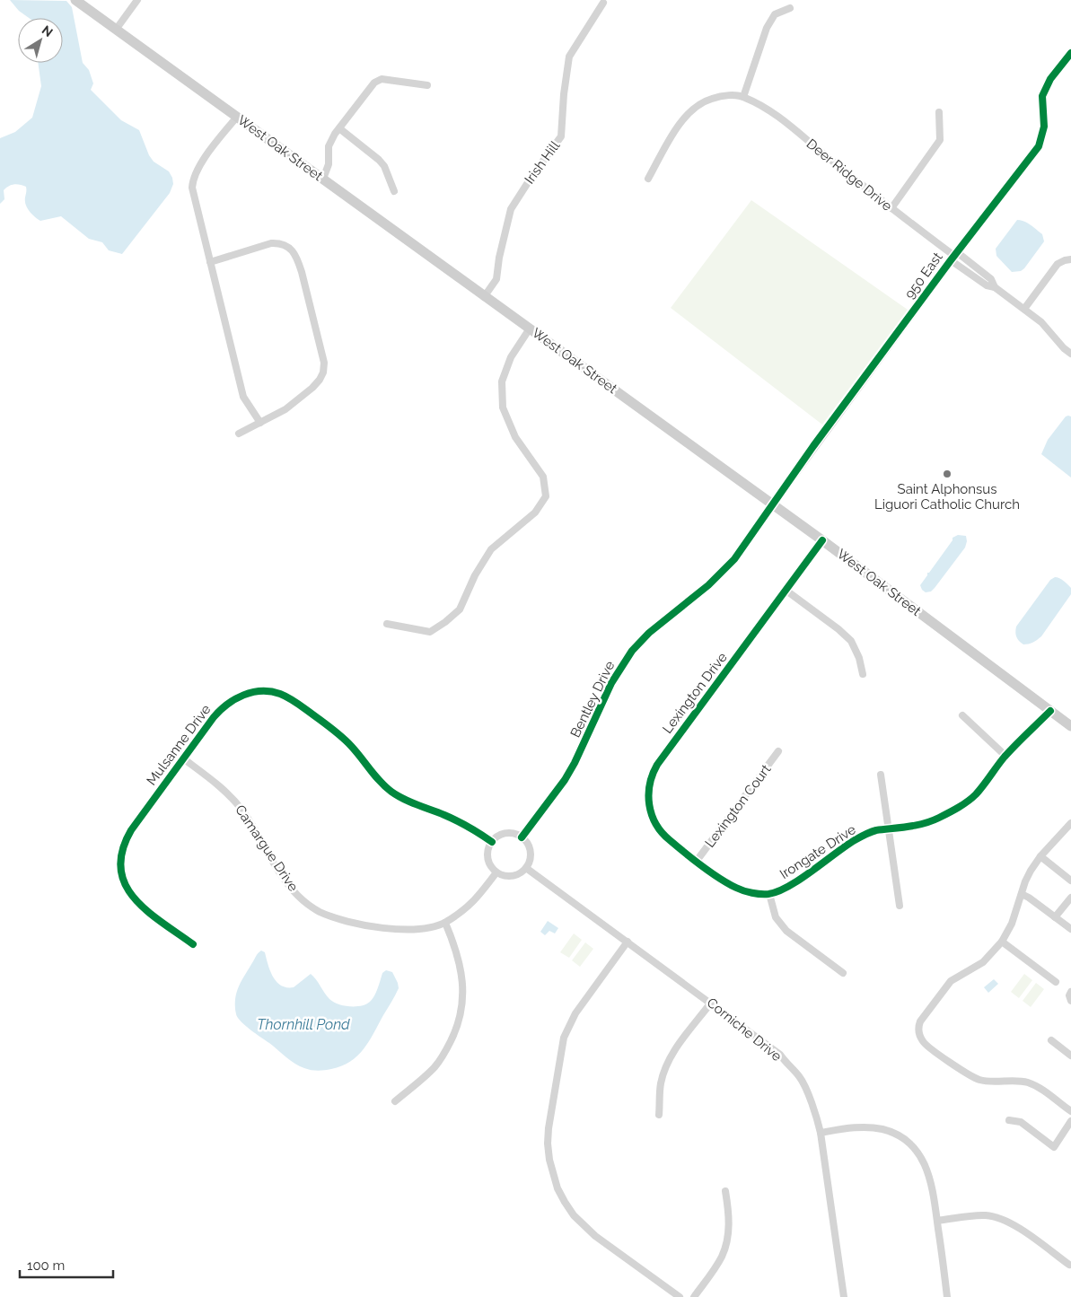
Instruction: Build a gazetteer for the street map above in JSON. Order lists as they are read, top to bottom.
{
  "streets": {
    "main road": ["West Oak Street"],
    "street": [
      "Irish Hill",
      "Deer Ridge Drive",
      "950 East",
      "Lexington Drive",
      "Bentley Drive",
      "Mulsanne Drive",
      "Lexington Court",
      "Camargue Drive",
      "Irongate Drive",
      "Corniche Drive"
    ]
  },
  "crossings": [
    ["West Oak Street", "Irish Hill"],
    ["West Oak Street", "950 East"],
    ["West Oak Street", "Lexington Drive"],
    ["West Oak Street", "Bentley Drive"],
    ["West Oak Street", "Irongate Drive"],
    ["Deer Ridge Drive", "950 East"],
    ["950 East", "Bentley Drive"],
    ["Lexington Drive", "Lexington Court"],
    ["Lexington Drive", "Irongate Drive"],
    ["Bentley Drive", "Mulsanne Drive"],
    ["Bentley Drive", "Camargue Drive"],
    ["Bentley Drive", "Corniche Drive"],
    ["Mulsanne Drive", "Camargue Drive"],
    ["Mulsanne Drive", "Corniche Drive"],
    ["Lexington Court", "Irongate Drive"],
    ["Camargue Drive", "Corniche Drive"]
  ],
  "water": ["Thornhill Pond"],
  "places": ["Saint Alphonsus Liguori Catholic Church"],
  "scale_bar": "100 m",
  "north": "top right"
}
